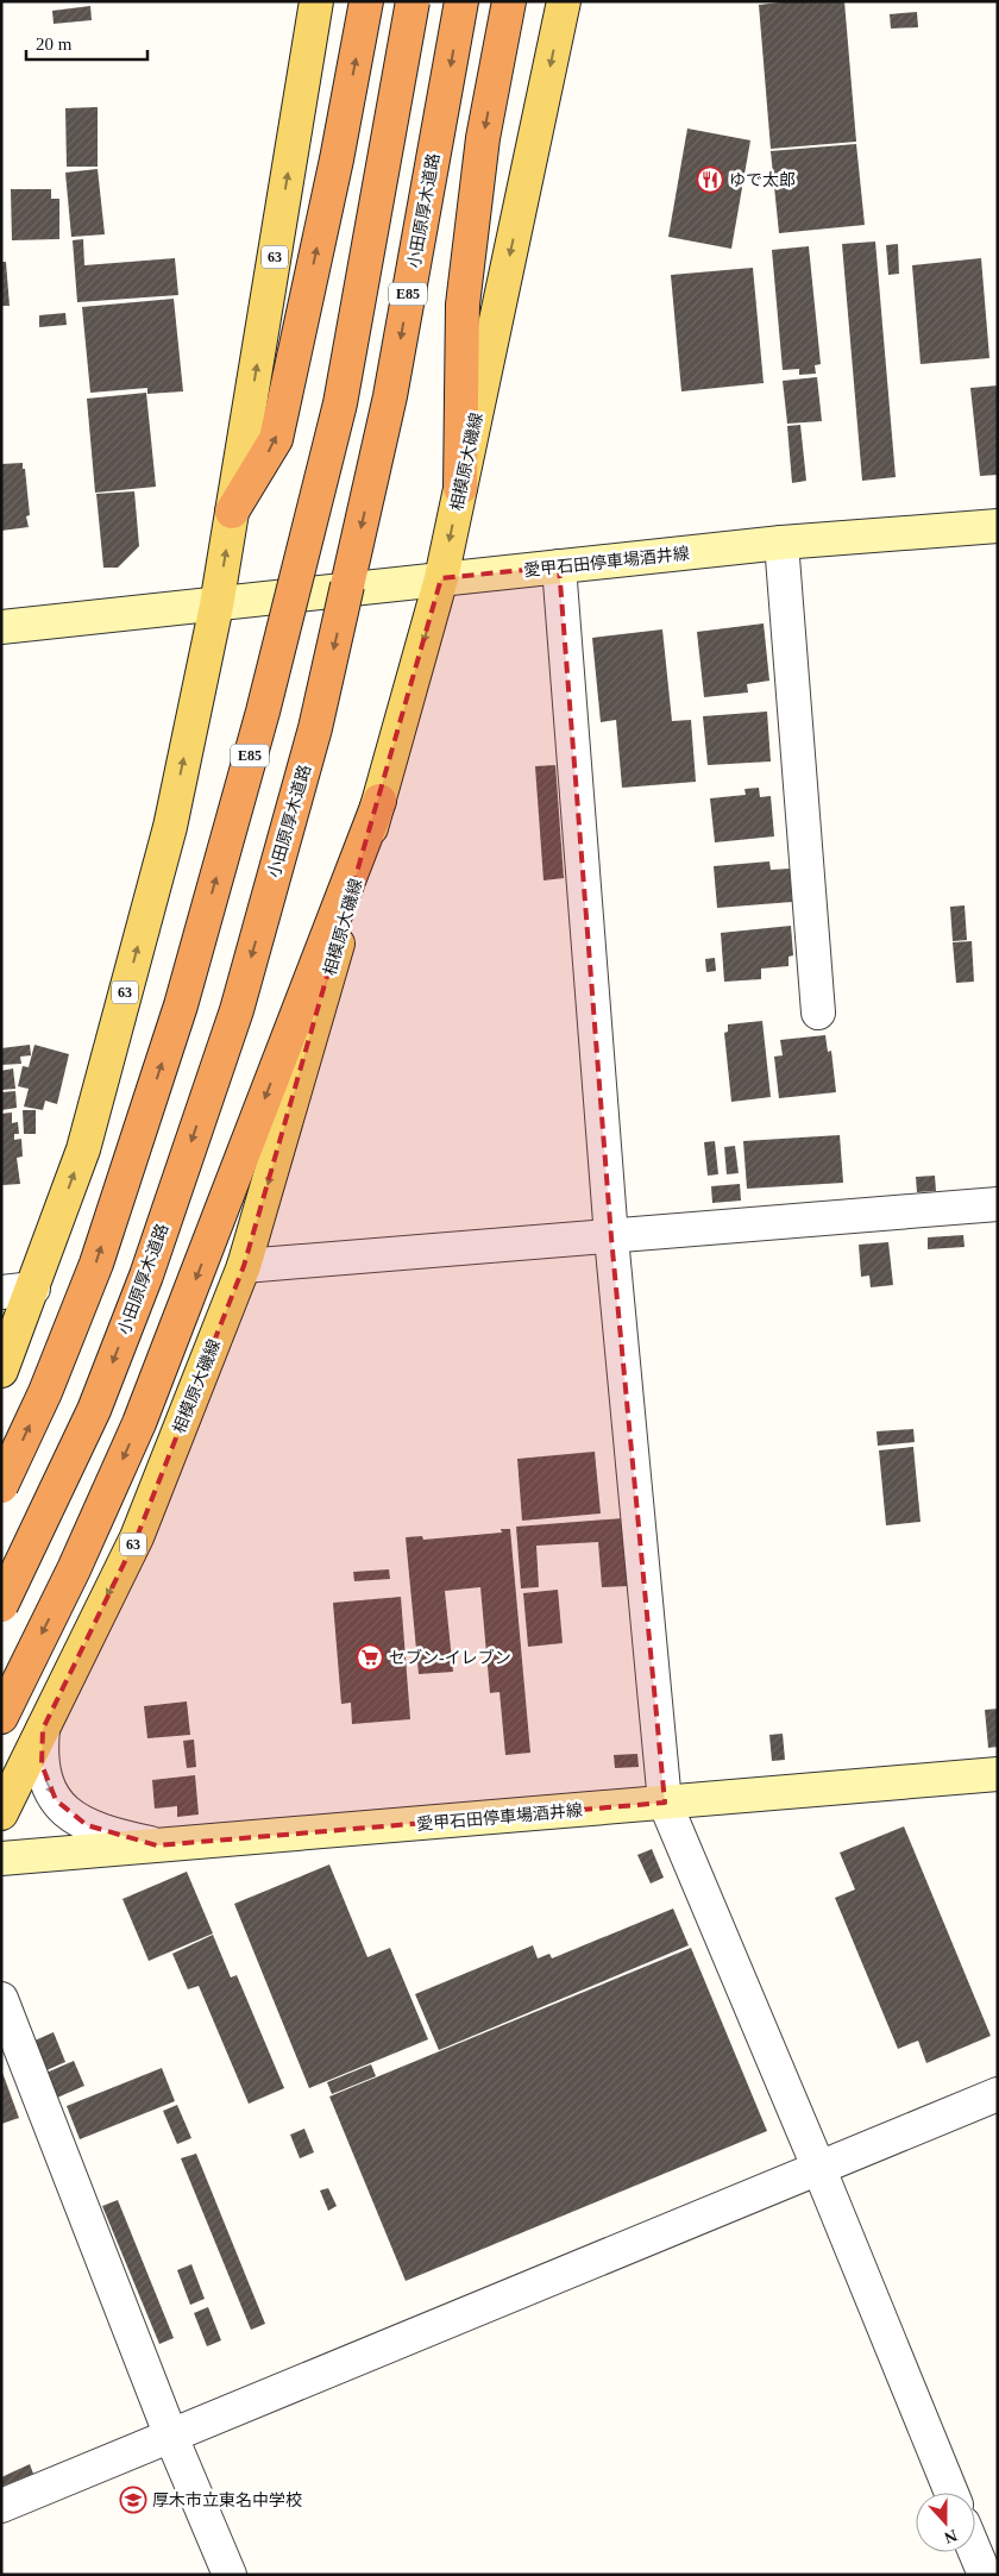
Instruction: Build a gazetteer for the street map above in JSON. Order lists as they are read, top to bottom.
{
  "streets": {
    "highway": ["小田原厚木道路", "E85"],
    "main road": ["63", "相模原大磯線", "愛甲石田停車場酒井線"]
  },
  "crossings": [
    ["63", "愛甲石田停車場酒井線"],
    ["相模原大磯線", "愛甲石田停車場酒井線"]
  ],
  "places": {
    "restaurant": ["ゆで太郎"],
    "supermarket": ["セブン-イレブン"],
    "school or university": ["厚木市立東名中学校"]
  },
  "scale_bar": "20 m",
  "north": "bottom"
}
